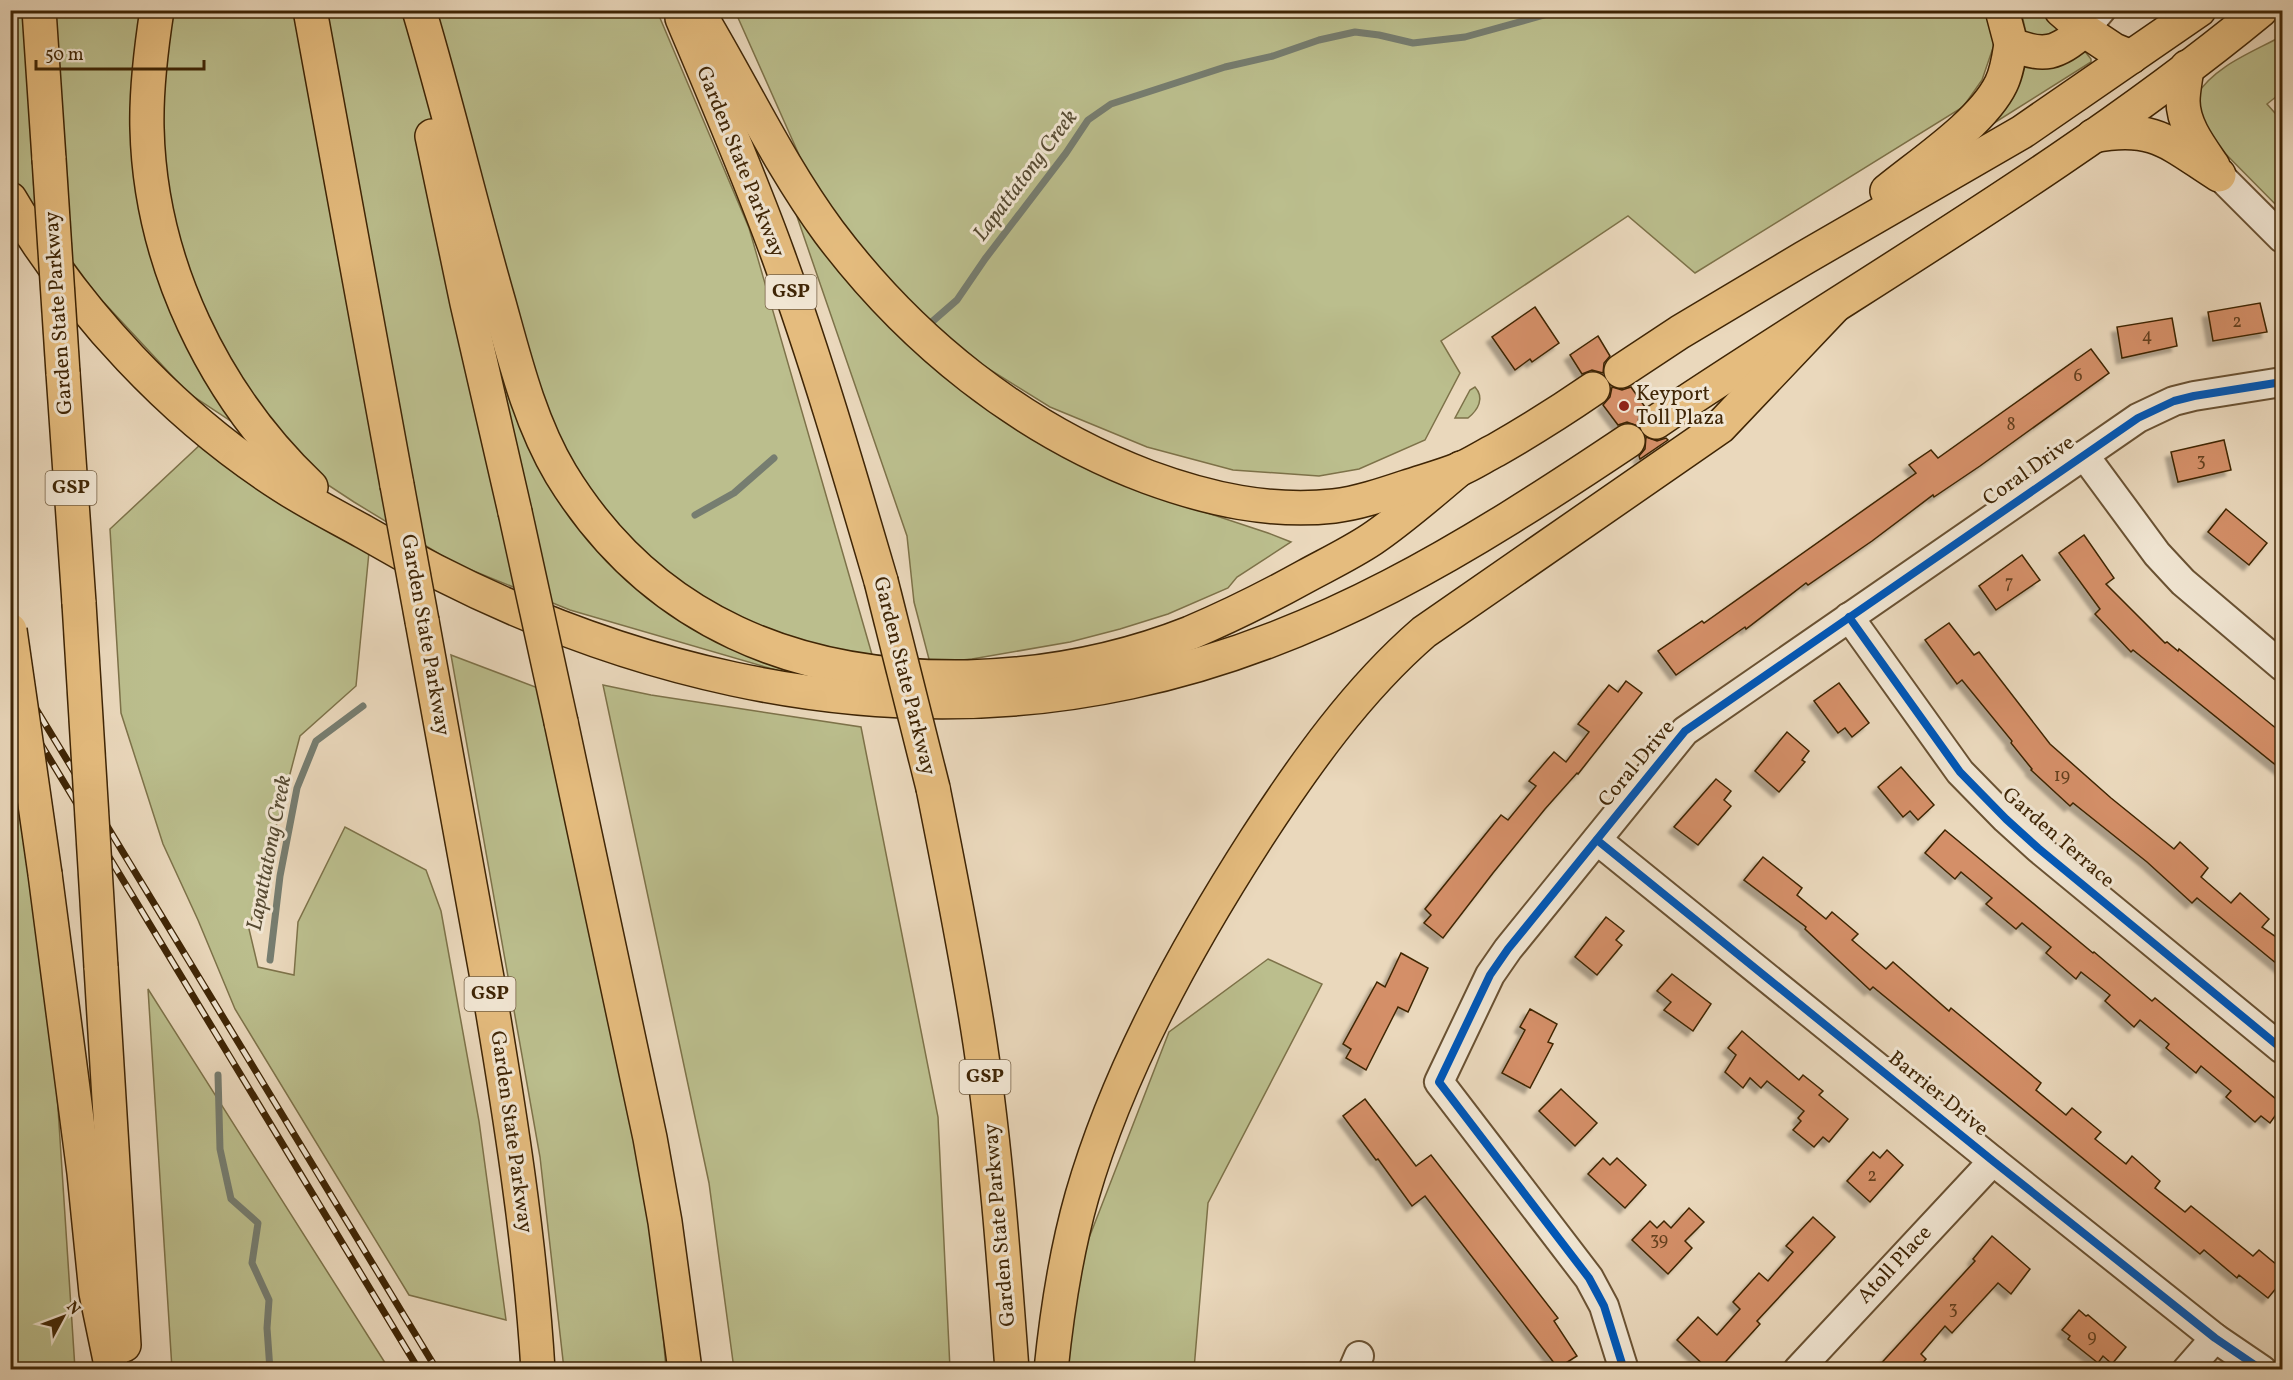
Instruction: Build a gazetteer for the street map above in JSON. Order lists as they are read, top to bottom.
{
  "streets": {
    "main road": ["Garden State Parkway", "GSP"],
    "street": [
      "Coral Drive",
      "Garden Terrace",
      "Barrier Drive",
      "Atoll Place"
    ]
  },
  "crossings": [
    ["Coral Drive", "Garden Terrace"],
    ["Coral Drive", "Barrier Drive"],
    ["Barrier Drive", "Atoll Place"]
  ],
  "water": ["Lapattatong Creek"],
  "places": ["Keyport Toll Plaza"],
  "house_numbers": [
    "2",
    "4",
    "6",
    "8",
    "3",
    "7",
    "19",
    "2",
    "39",
    "3",
    "9"
  ],
  "scale_bar": "50 m",
  "north": "top right"
}
